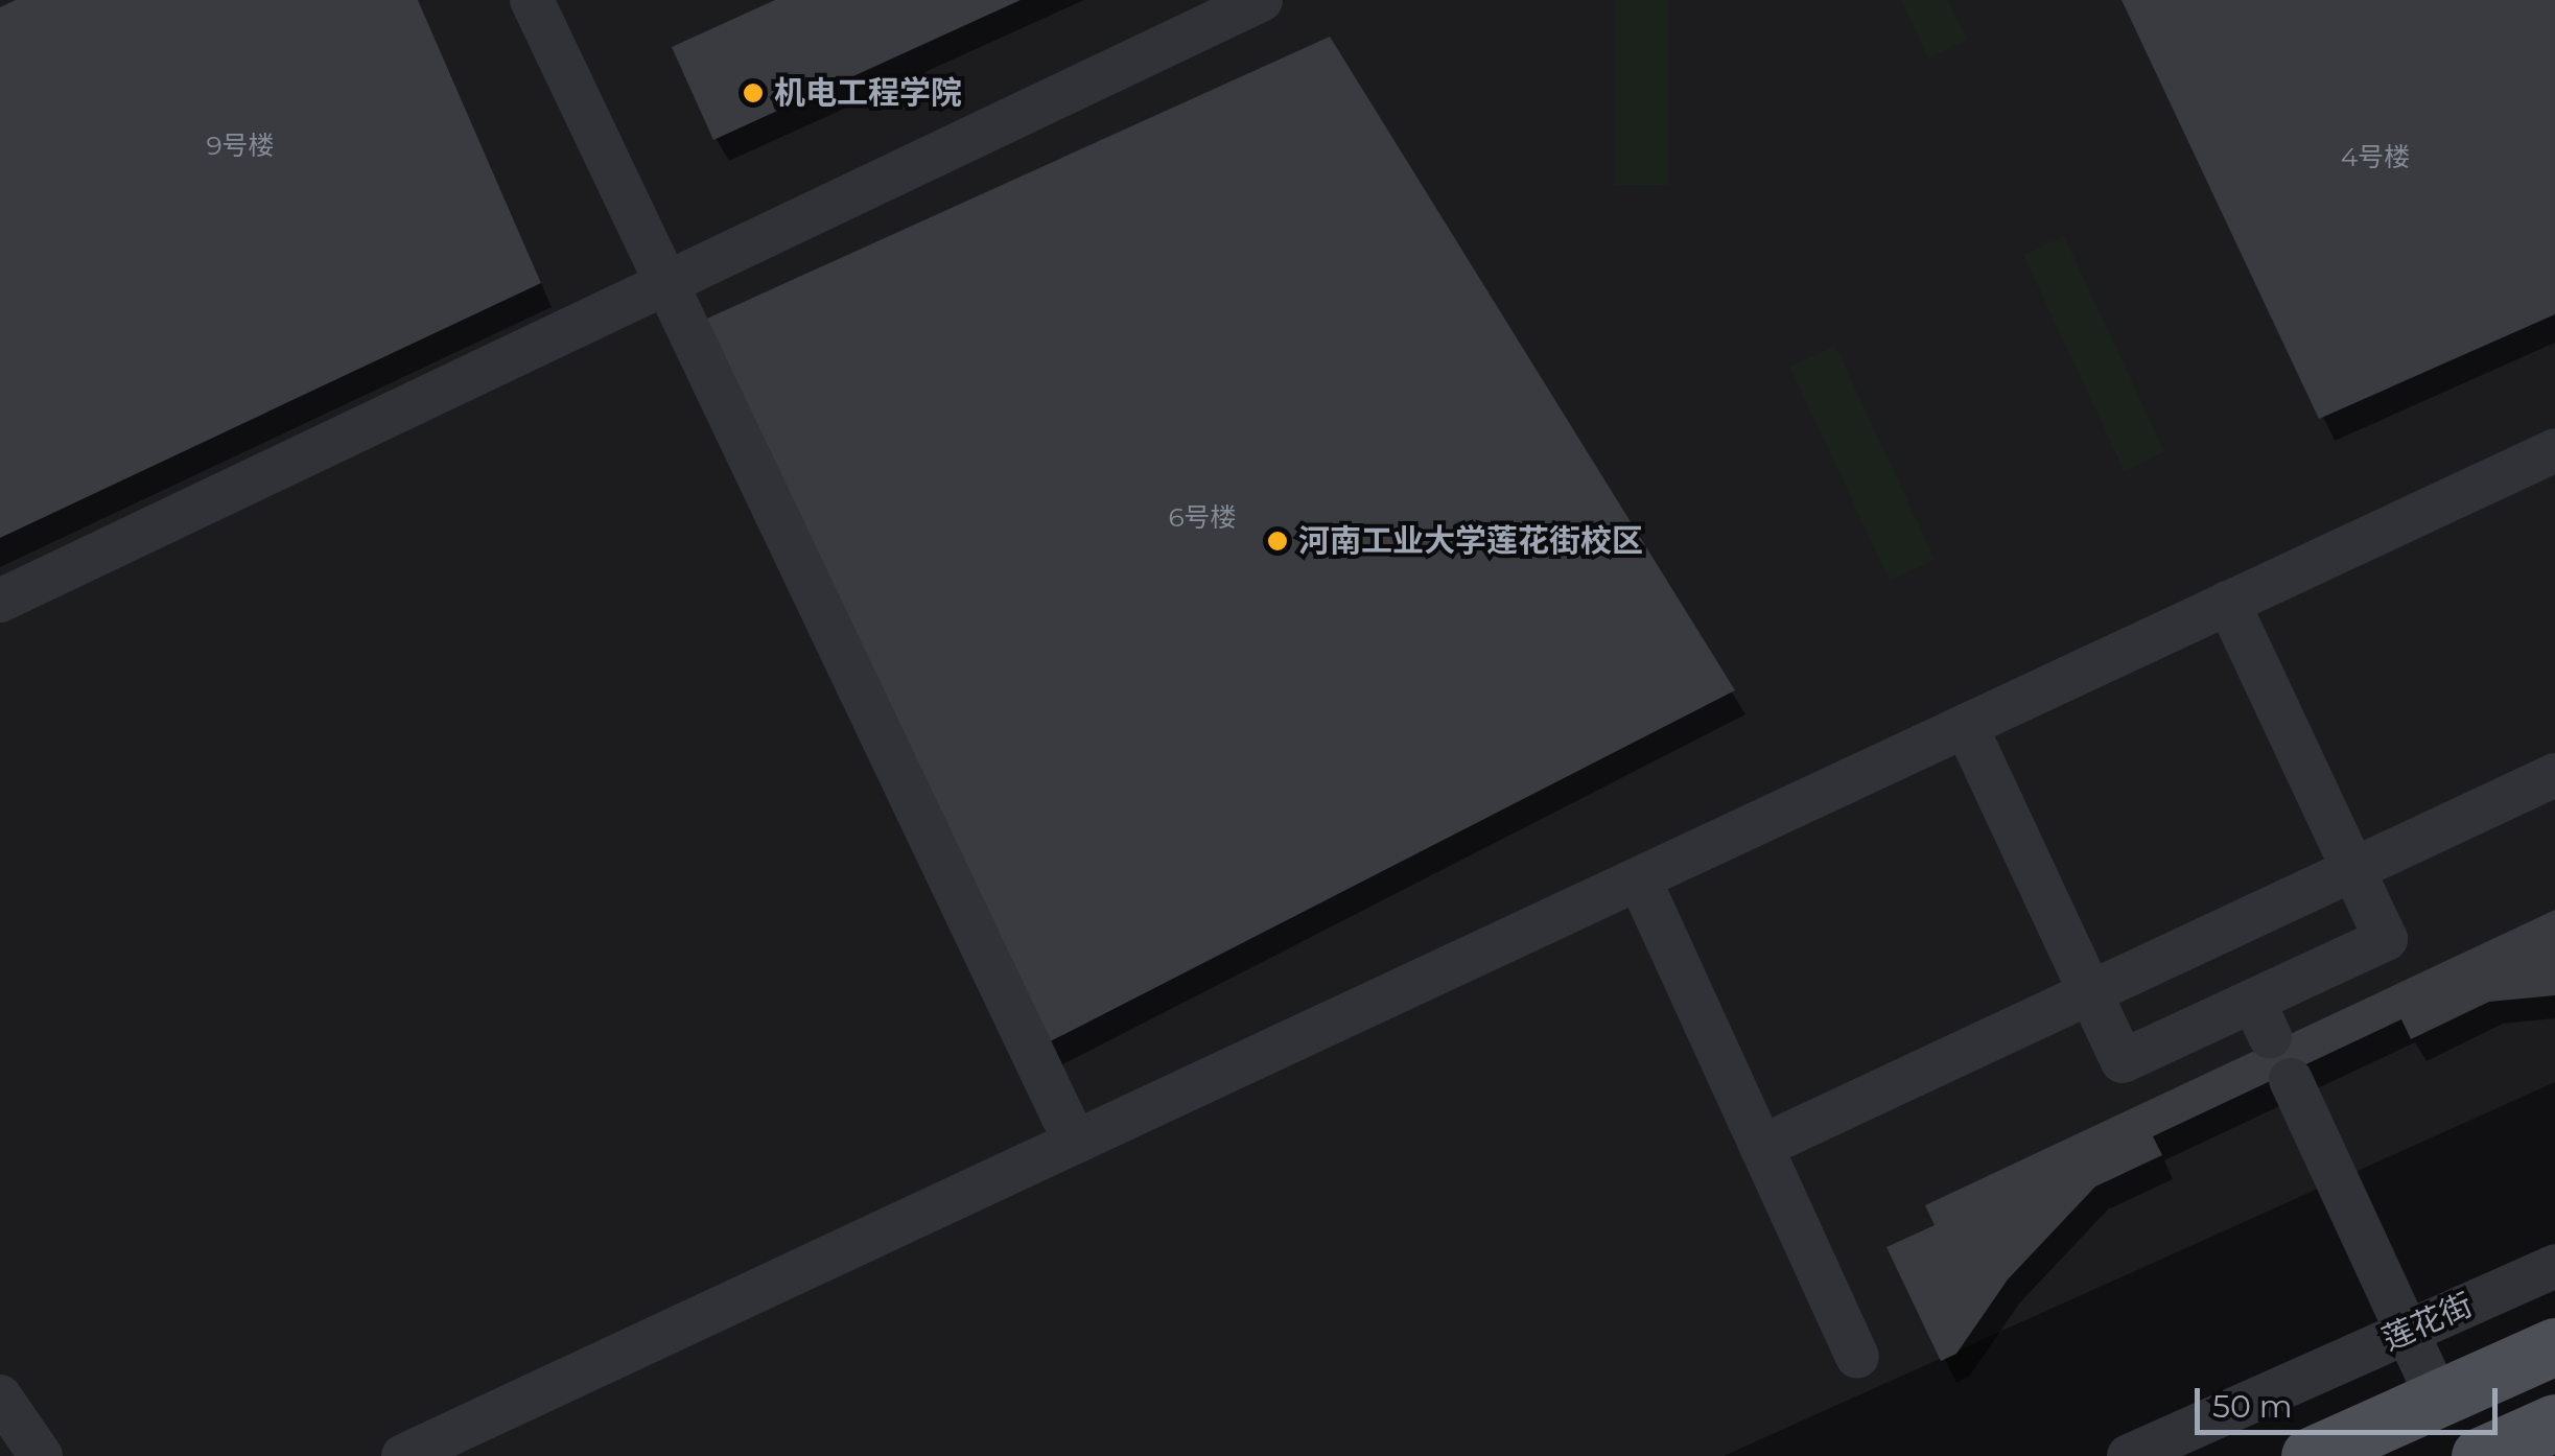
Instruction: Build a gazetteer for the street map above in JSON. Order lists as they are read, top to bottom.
{
  "streets": {
    "street": ["莲花街"]
  },
  "places": ["机电工程学院", "河南工业大学莲花街校区"],
  "house_numbers": ["9号楼", "4号楼", "6号楼"],
  "scale_bar": "50 m"
}
